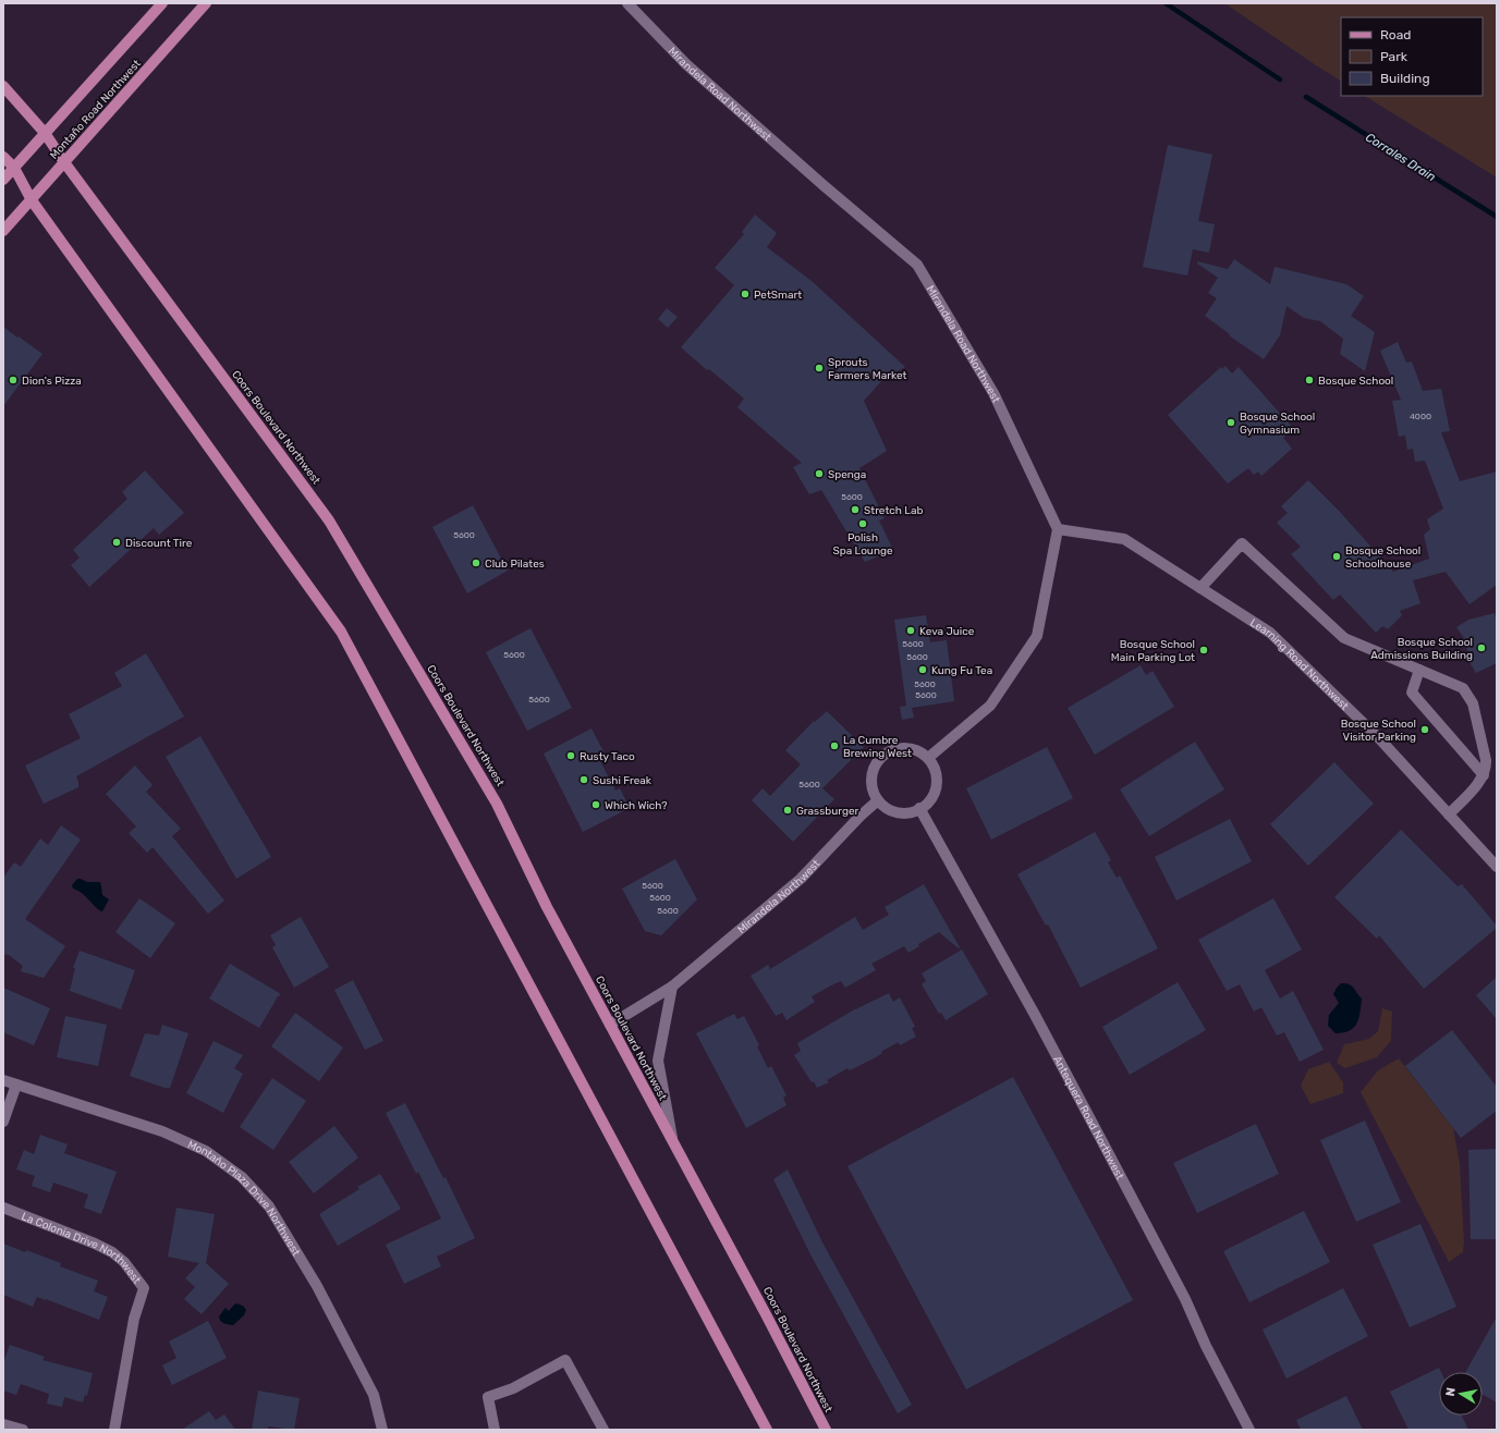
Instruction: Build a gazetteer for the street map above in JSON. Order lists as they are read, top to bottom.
{
  "streets": {
    "main road": ["Montaño Road Northwest", "Coors Boulevard Northwest"],
    "street": [
      "Mirandela Road Northwest",
      "Learning Road Northwest",
      "Mirandela Northwest",
      "Antequera Road Northwest",
      "Montaño Plaza Drive Northwest",
      "La Colonia Drive Northwest"
    ]
  },
  "crossings": [
    ["Mirandela Road Northwest", "Learning Road Northwest"],
    ["Montaño Road Northwest", "Coors Boulevard Northwest"],
    ["Coors Boulevard Northwest", "Mirandela Northwest"],
    ["Mirandela Northwest", "Antequera Road Northwest"]
  ],
  "water": ["Corrales Drain"],
  "places": [
    "PetSmart",
    "Sprouts Farmers Market",
    "Dion's Pizza",
    "Bosque School",
    "Bosque School Gymnasium",
    "Spenga",
    "Stretch Lab",
    "Polish Spa Lounge",
    "Discount Tire",
    "Bosque School Schoolhouse",
    "Club Pilates",
    "Keva Juice",
    "Bosque School Admissions Building",
    "Bosque School Main Parking Lot",
    "Kung Fu Tea",
    "Bosque School Visitor Parking",
    "La Cumbre Brewing West",
    "Rusty Taco",
    "Sushi Freak",
    "Which Wich?",
    "Grassburger"
  ],
  "house_numbers": [
    "4000",
    "5600",
    "5600",
    "5600",
    "5600",
    "5600",
    "5600",
    "5600",
    "5600",
    "5600",
    "5600",
    "5600",
    "5600"
  ],
  "legend": ["Road", "Park", "Building"],
  "north": "left"
}
